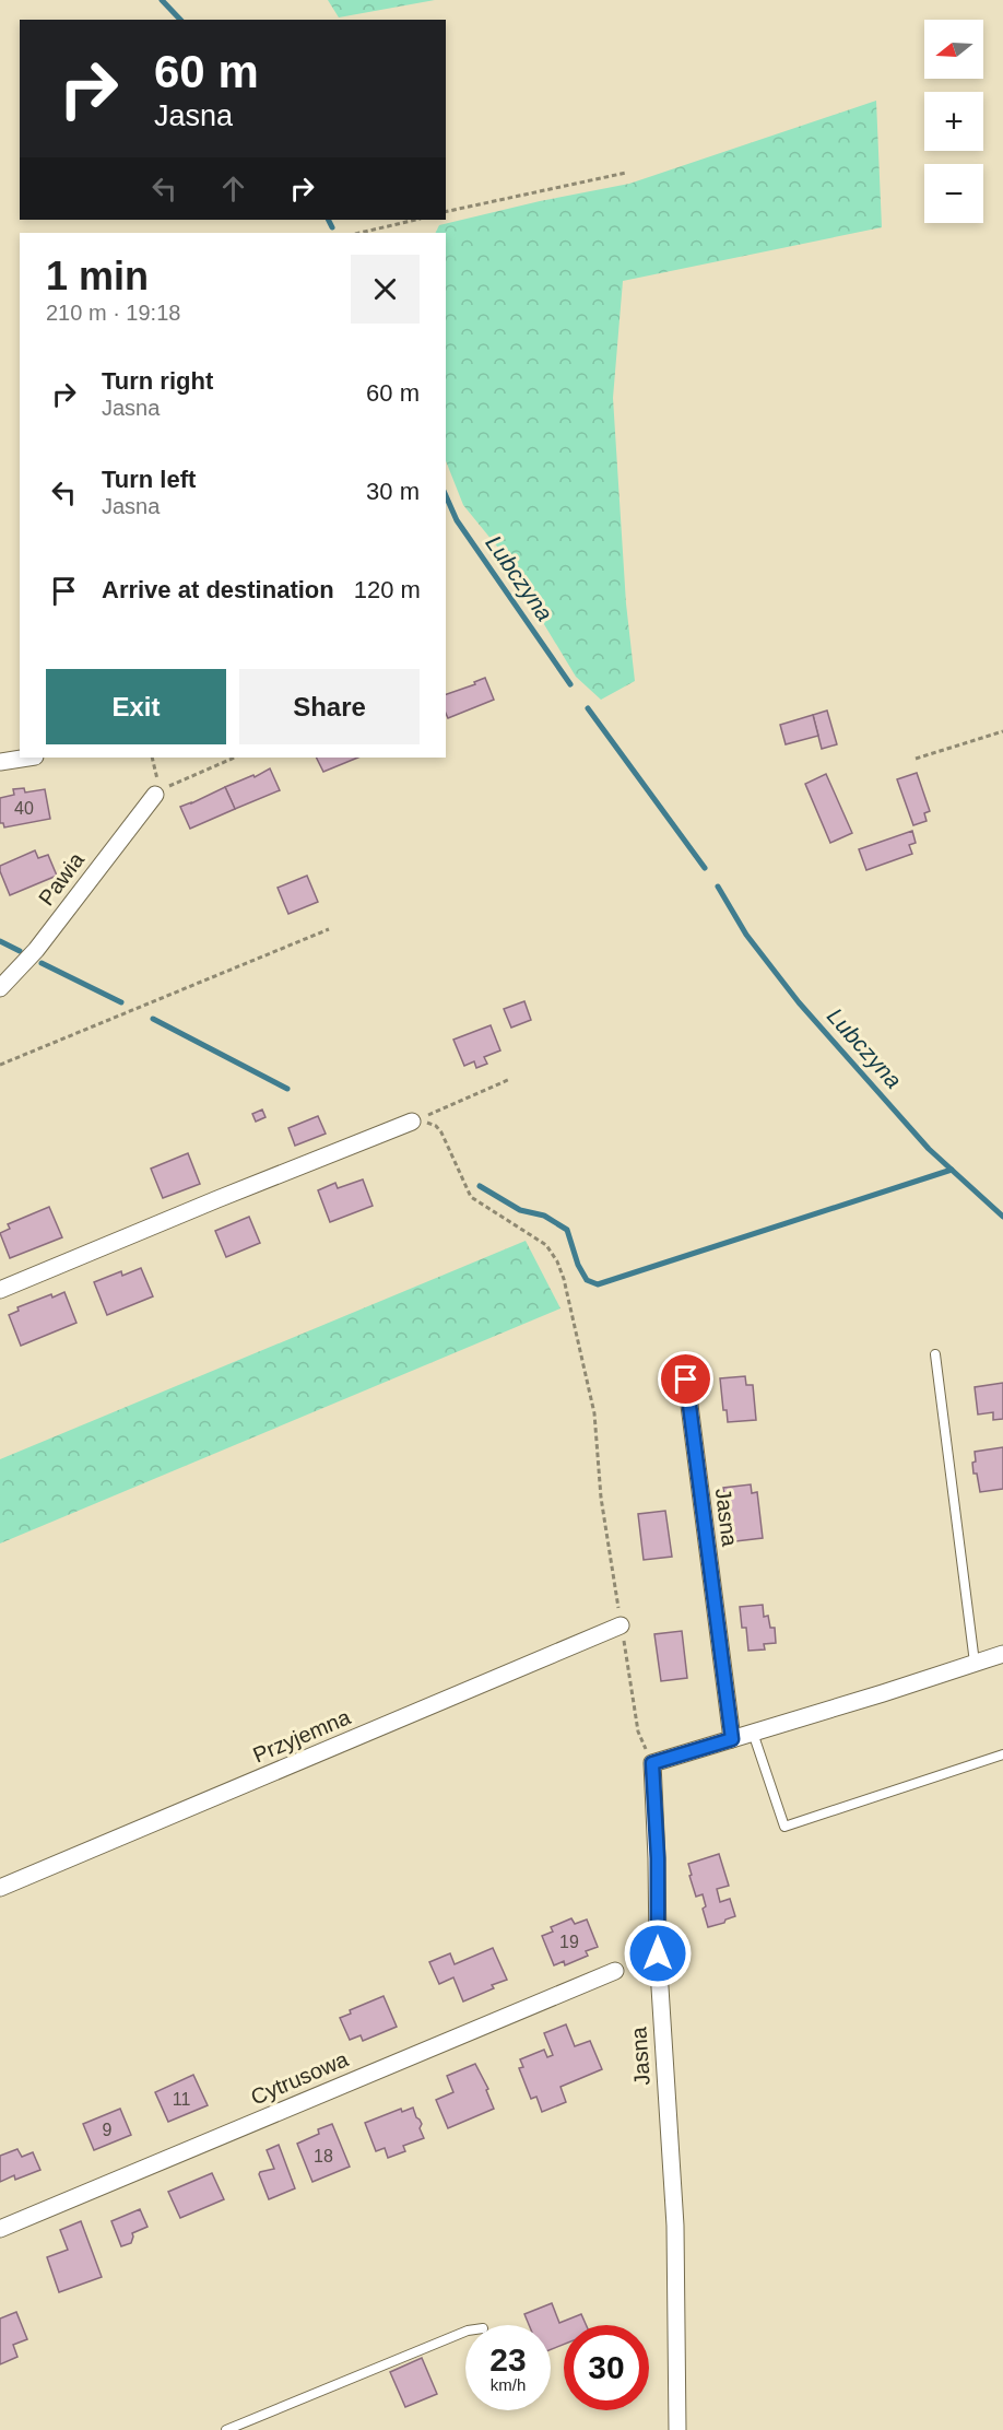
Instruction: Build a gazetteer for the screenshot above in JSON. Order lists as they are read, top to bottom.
{
  "streets": {
    "street": [
      "Pawia",
      "Jasna",
      "Przyjemna",
      "Cytrusowa"
    ]
  },
  "water": ["Lubczyna"],
  "house_numbers": [
    "40",
    "19",
    "11",
    "9",
    "18"
  ],
  "north": "left",
  "page": {
    "map_buttons": ["+", "−"],
    "turn": ["60 m", "Jasna"],
    "heading": ["1 min", "210 m · 19:18"],
    "list": [
      {
        "name": "Turn right",
        "note": "Jasna",
        "value": "60 m"
      },
      {
        "name": "Turn left",
        "note": "Jasna",
        "value": "30 m"
      },
      {
        "name": "Arrive at destination",
        "value": "120 m"
      }
    ],
    "buttons": ["Exit", "Share"],
    "speed": "23 km/h",
    "limit": "30"
  }
}
